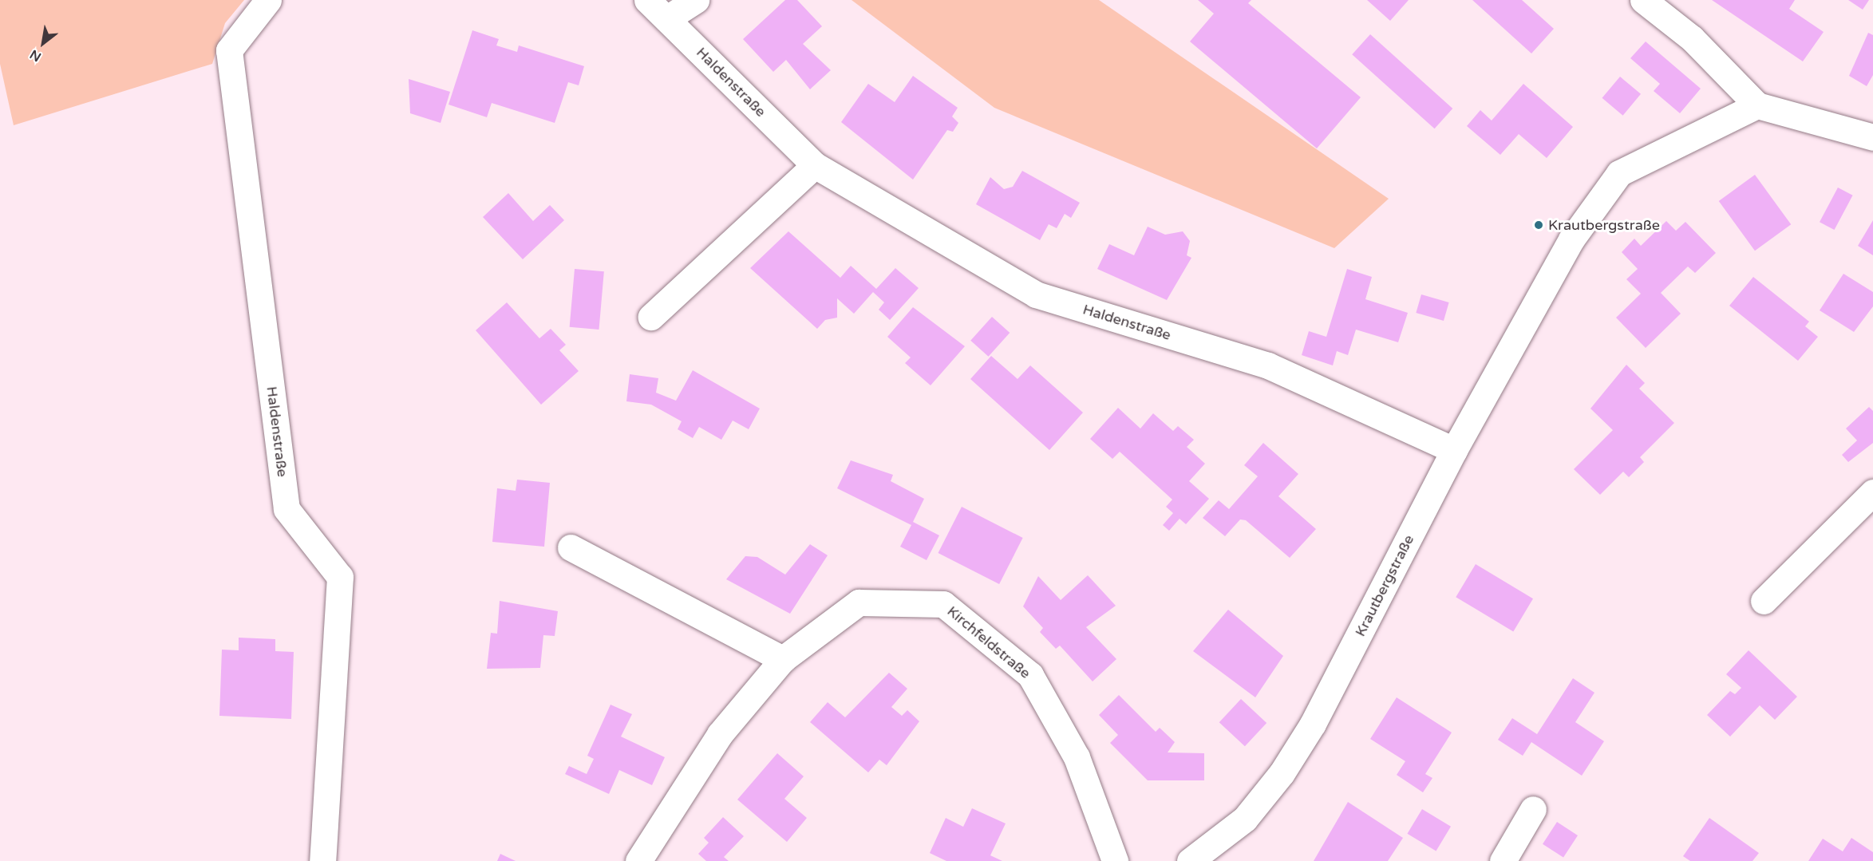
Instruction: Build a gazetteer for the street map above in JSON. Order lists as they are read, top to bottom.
{
  "streets": {
    "street": ["Haldenstraße", "Krautbergstraße", "Kirchfeldstraße"]
  },
  "crossings": [
    ["Haldenstraße", "Krautbergstraße"]
  ],
  "places": ["Krautbergstraße"],
  "north": "bottom left"
}
